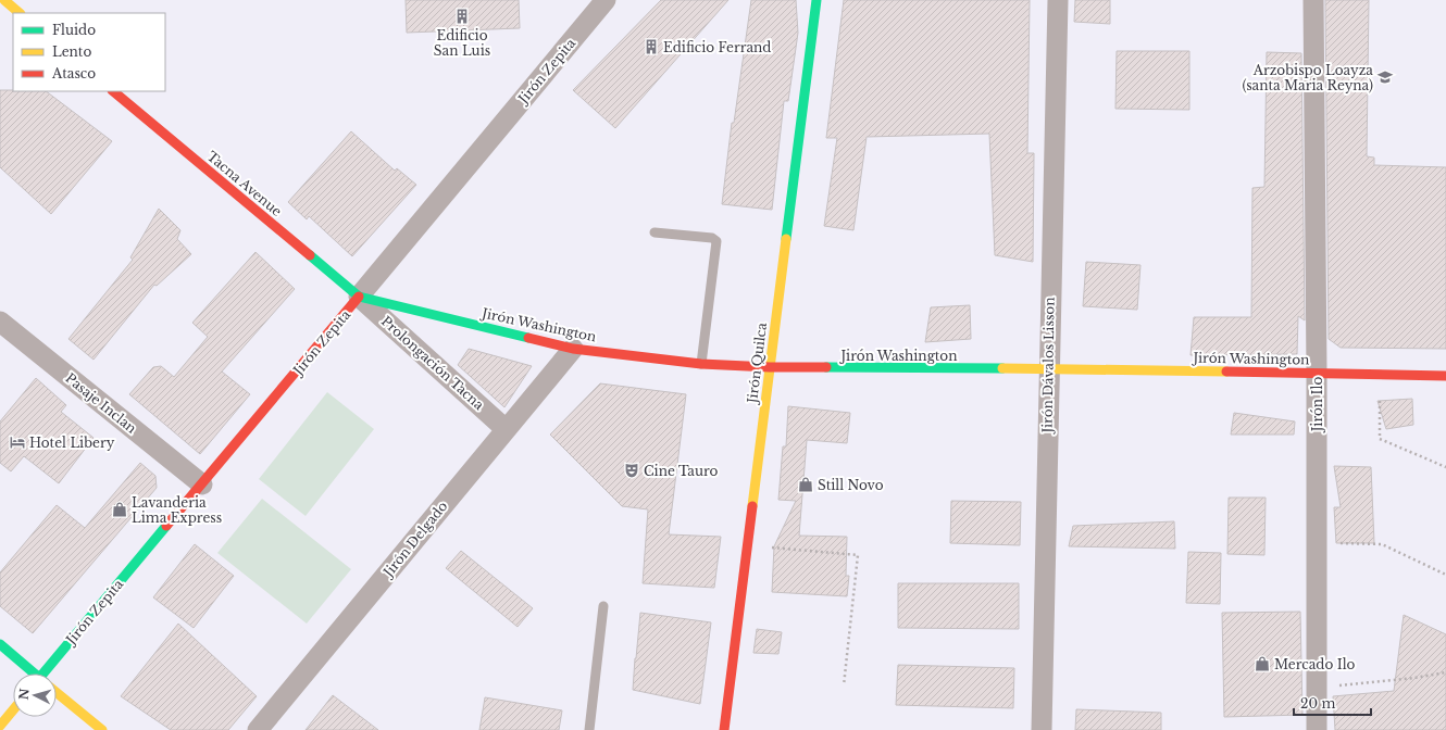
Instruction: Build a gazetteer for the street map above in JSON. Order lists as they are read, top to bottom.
{
  "streets": {
    "street": [
      "Jirón Zepita",
      "Tacna Avenue",
      "Jirón Washington",
      "Prolongación Tacna",
      "Jirón Quilca",
      "Jirón Dávalos Lisson",
      "Pasaje Inclan",
      "Jirón Ilo",
      "Jirón Delgado"
    ]
  },
  "crossings": [
    ["Jirón Zepita", "Tacna Avenue"],
    ["Jirón Zepita", "Jirón Washington"],
    ["Jirón Zepita", "Prolongación Tacna"],
    ["Jirón Zepita", "Pasaje Inclan"],
    ["Tacna Avenue", "Jirón Washington"],
    ["Tacna Avenue", "Prolongación Tacna"],
    ["Jirón Washington", "Prolongación Tacna"],
    ["Jirón Washington", "Jirón Quilca"],
    ["Jirón Washington", "Jirón Dávalos Lisson"],
    ["Jirón Washington", "Jirón Ilo"],
    ["Jirón Washington", "Jirón Delgado"],
    ["Prolongación Tacna", "Jirón Delgado"]
  ],
  "places": {
    "building": ["Edificio San Luis", "Edificio Ferrand"],
    "school or university": ["Arzobispo Loayza (santa Maria Reyna)"],
    "hotel": ["Hotel Libery"],
    "theatre": ["Cine Tauro"],
    "shop": ["Still Novo", "Lavanderia Lima Express", "Mercado Ilo"]
  },
  "legend": ["Fluido", "Lento", "Atasco"],
  "scale_bar": "20 m",
  "north": "left"
}
